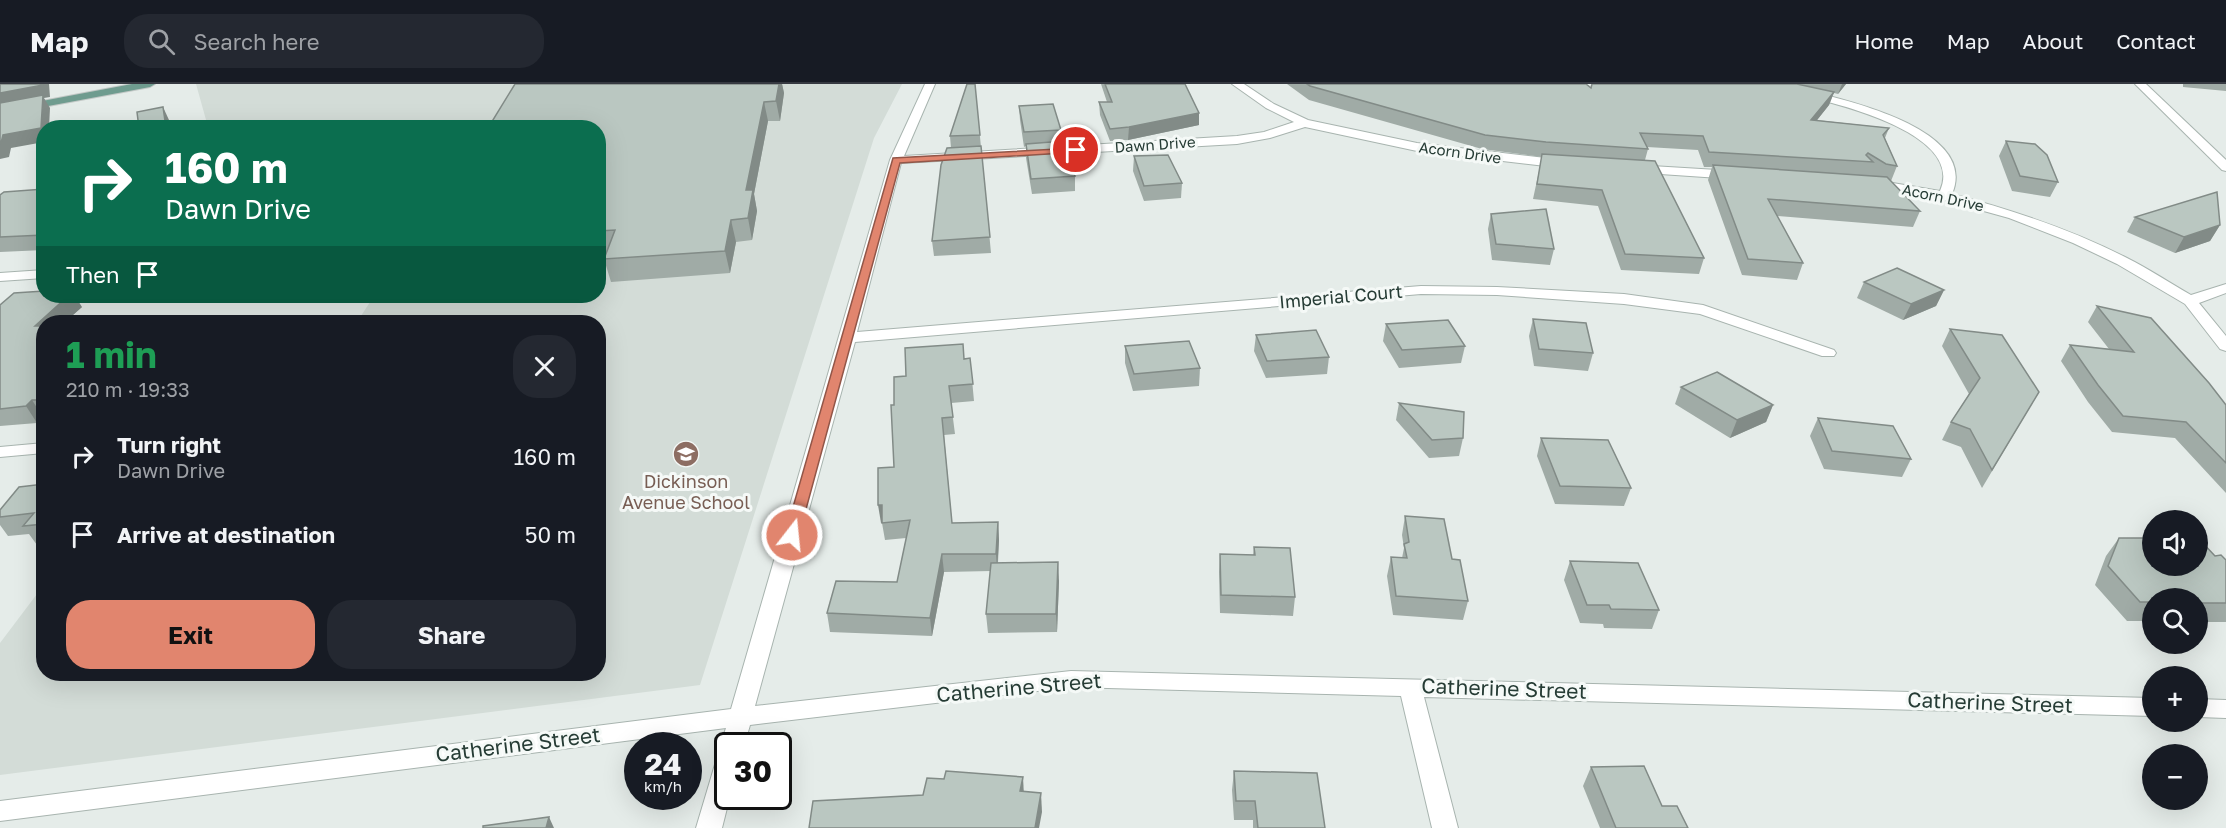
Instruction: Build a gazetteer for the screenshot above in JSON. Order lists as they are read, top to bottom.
{
  "streets": {
    "street": [
      "Dawn Drive",
      "Acorn Drive",
      "Imperial Court",
      "Catherine Street"
    ]
  },
  "crossings": [
    ["Dawn Drive", "Acorn Drive"]
  ],
  "places": {
    "school or university": ["Dickinson Avenue School"]
  },
  "page": {
    "header": "Map",
    "search": "Search here",
    "nav": [
      "Home",
      "Map",
      "About",
      "Contact"
    ],
    "turn": ["160 m", "Dawn Drive"],
    "then": "Then",
    "heading": ["1 min", "210 m · 19:33"],
    "list": [
      {
        "name": "Turn right",
        "note": "Dawn Drive",
        "value": "160 m"
      },
      {
        "name": "Arrive at destination",
        "value": "50 m"
      }
    ],
    "map_buttons": ["+", "−"],
    "buttons": ["Exit", "Share"],
    "speed": "24 km/h",
    "limit": "30"
  }
}
